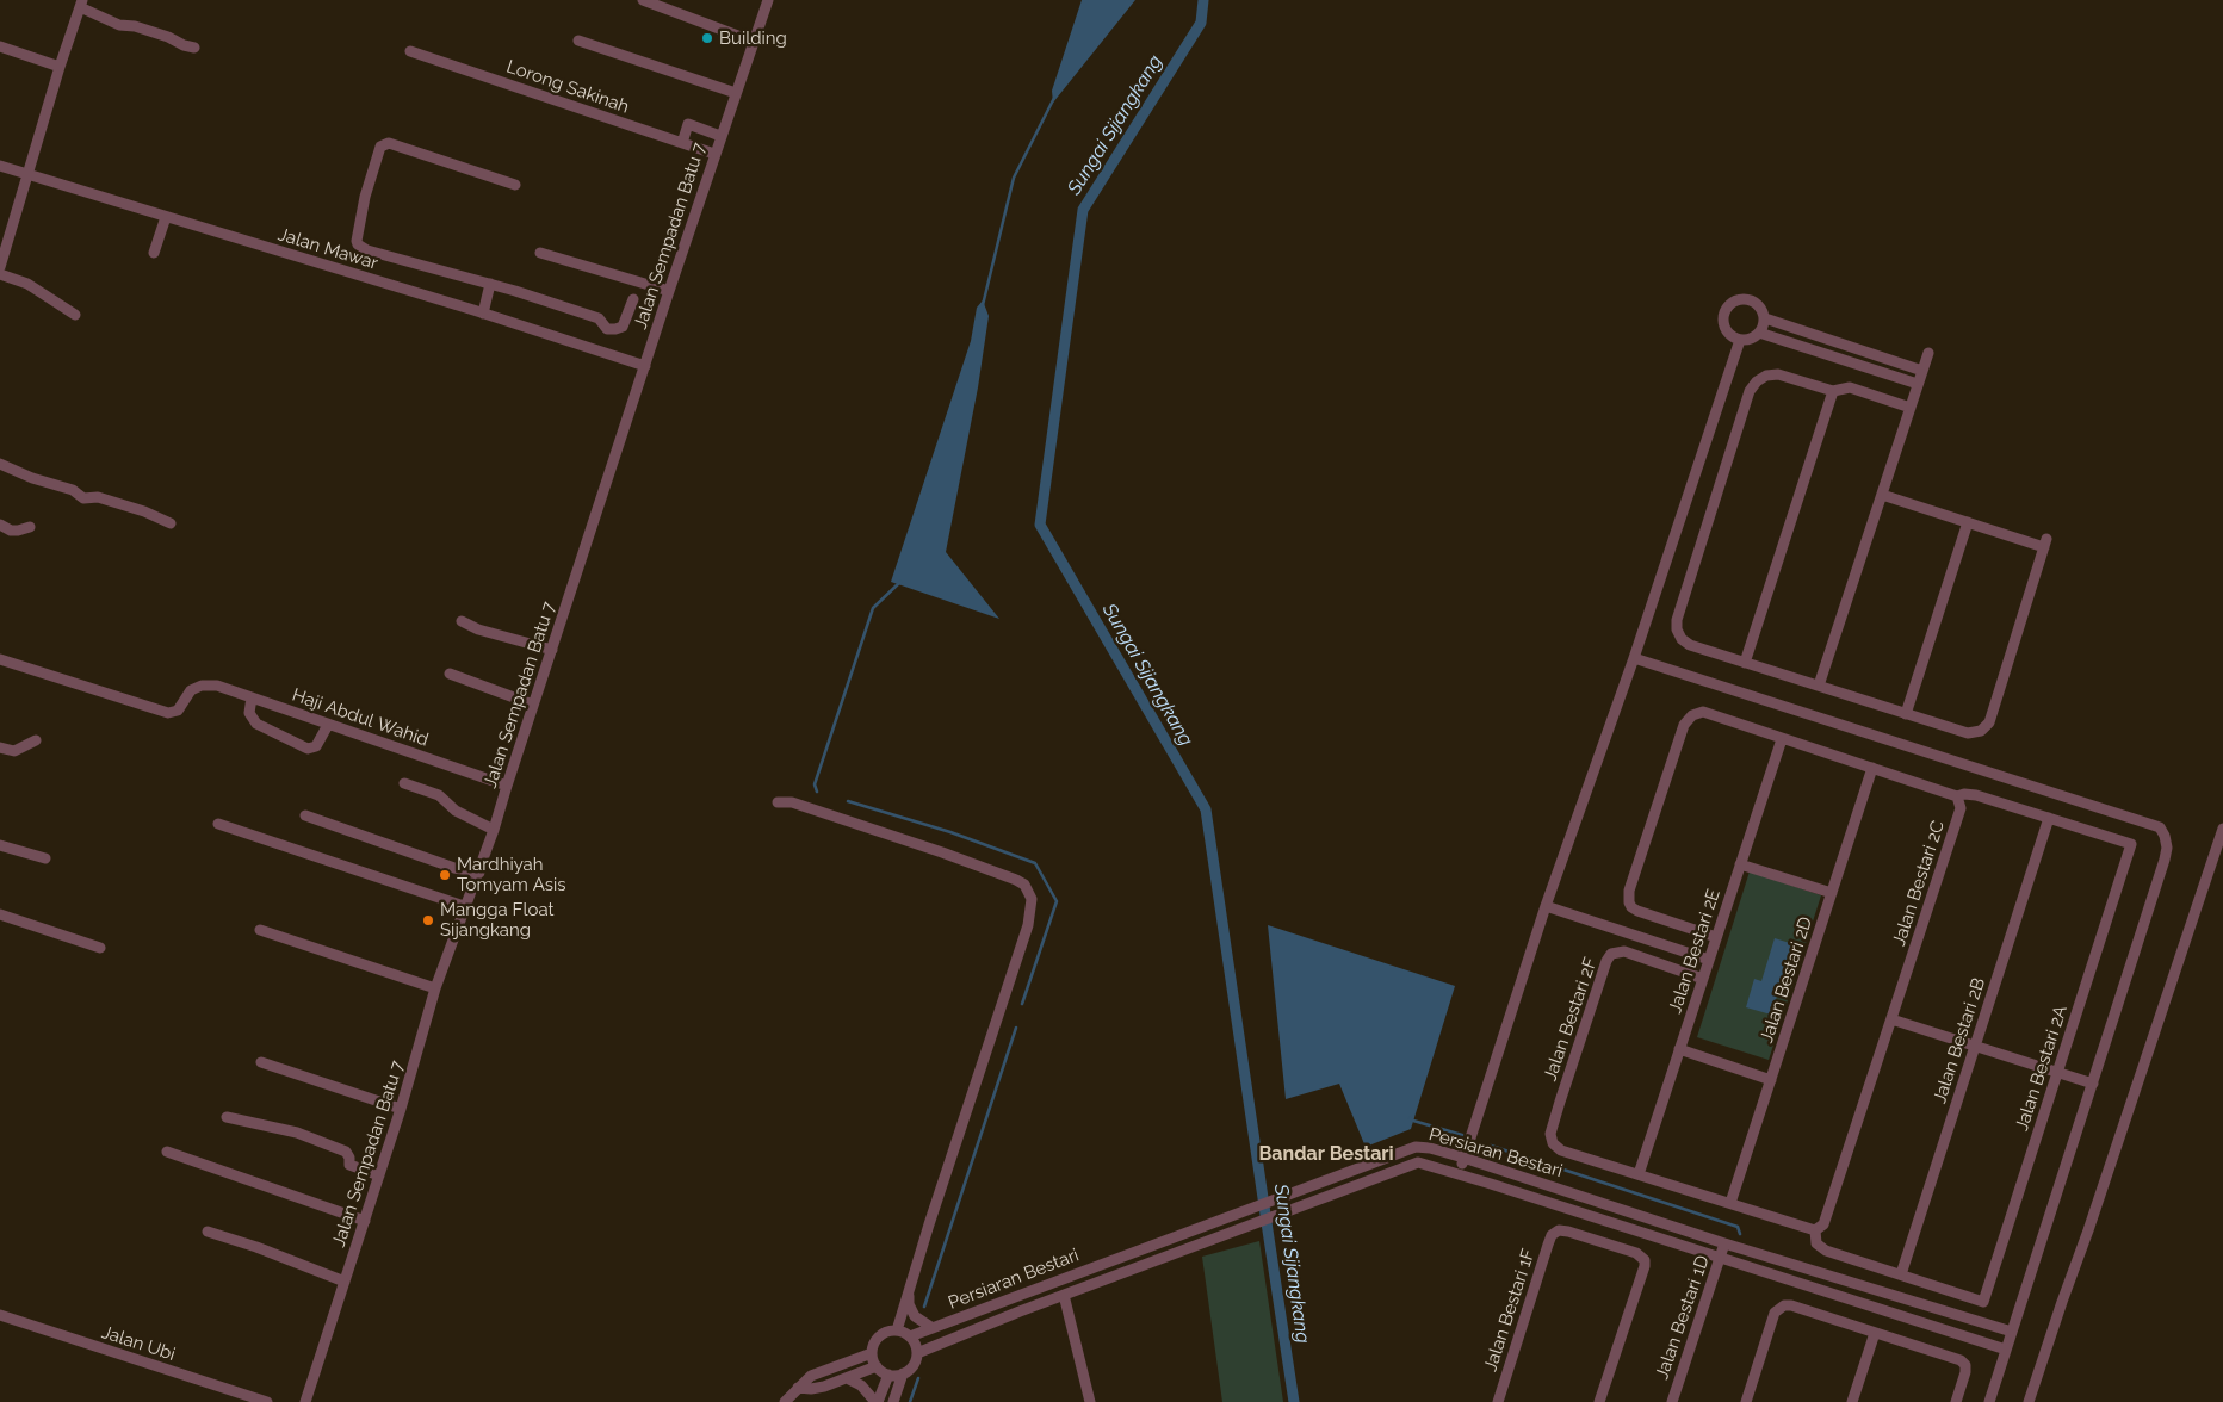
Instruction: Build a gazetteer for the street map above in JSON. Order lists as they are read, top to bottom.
{
  "streets": {
    "street": [
      "Lorong Sakinah",
      "Jalan Sempadan Batu 7",
      "Jalan Mawar",
      "Haji Abdul Wahid",
      "Jalan Bestari 2C",
      "Jalan Bestari 2E",
      "Jalan Bestari 2D",
      "Jalan Bestari 2F",
      "Jalan Bestari 2B",
      "Jalan Bestari 2A",
      "Persiaran Bestari",
      "Jalan Bestari 1F",
      "Jalan Bestari 1D",
      "Jalan Ubi"
    ]
  },
  "crossings": [
    ["Lorong Sakinah", "Jalan Sempadan Batu 7"],
    ["Jalan Sempadan Batu 7", "Jalan Mawar"],
    ["Jalan Sempadan Batu 7", "Haji Abdul Wahid"],
    ["Jalan Bestari 2E", "Jalan Bestari 2F"],
    ["Jalan Bestari 2B", "Jalan Bestari 2A"],
    ["Persiaran Bestari", "Jalan Bestari 1D"]
  ],
  "districts": ["Bandar Bestari"],
  "water": ["Sungai Sijangkang"],
  "places": ["Building", "Mardhiyah Tomyam Asis", "Mangga Float Sijangkang"]
}
